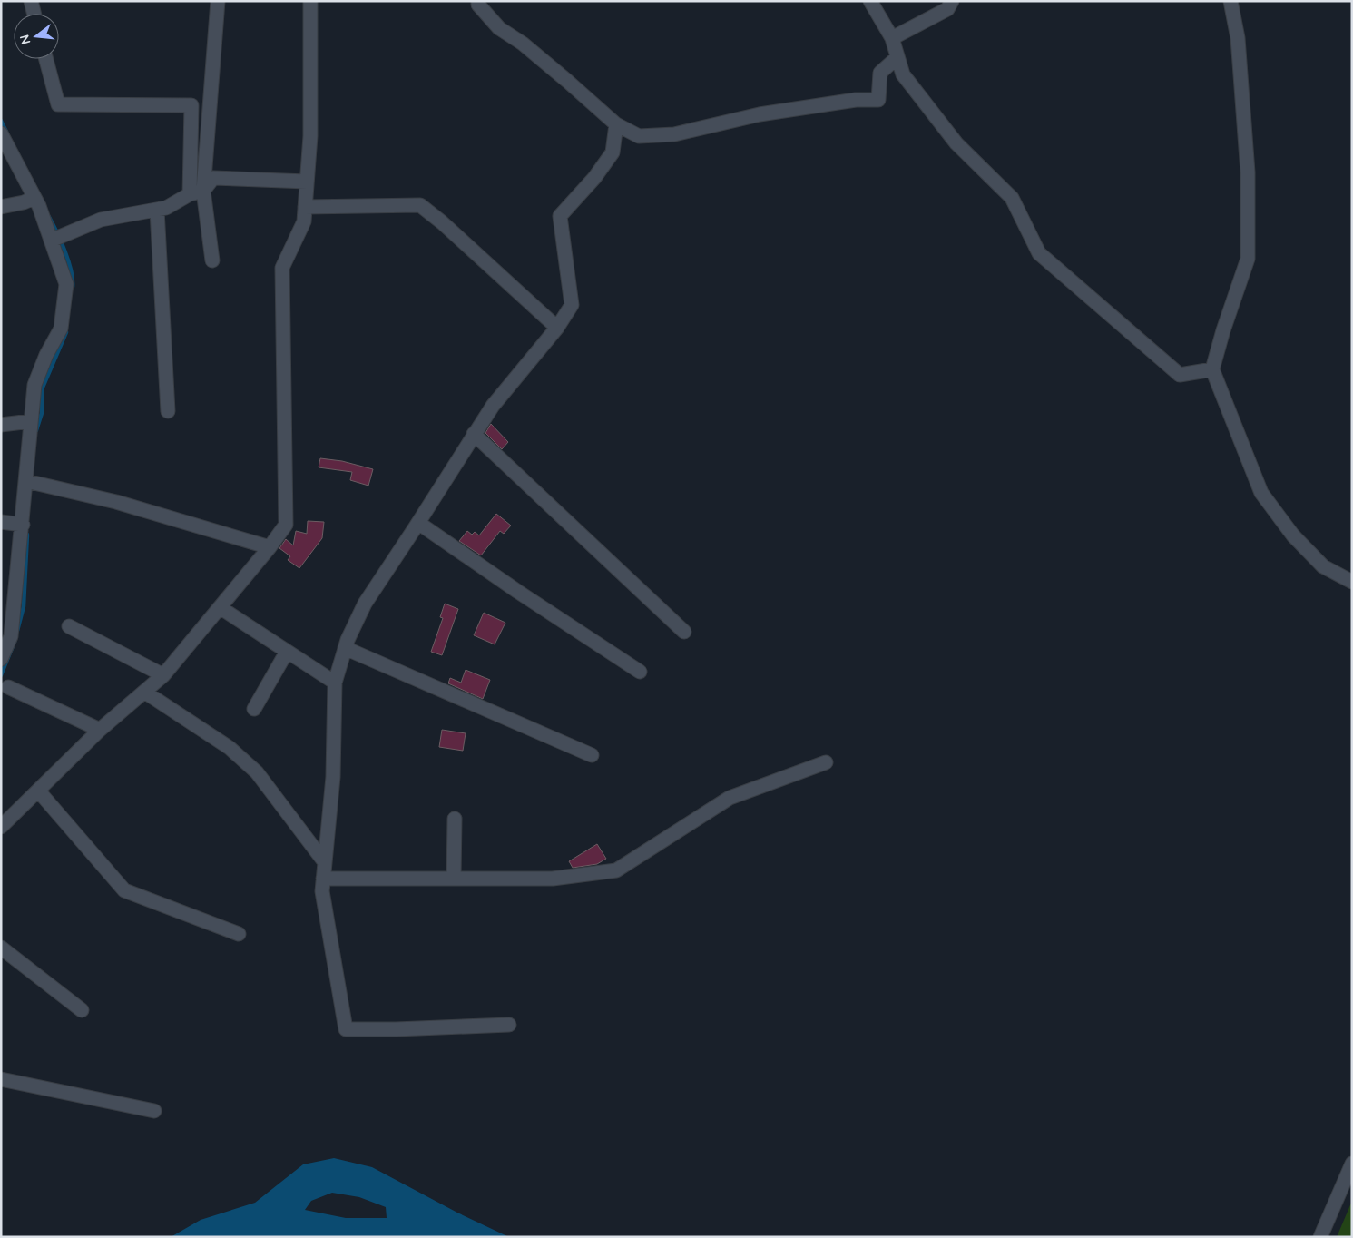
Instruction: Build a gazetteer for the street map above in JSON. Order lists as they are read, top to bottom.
{
  "north": "left"
}
